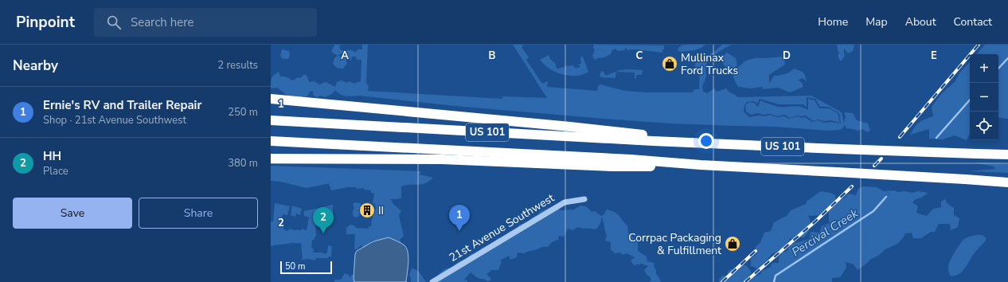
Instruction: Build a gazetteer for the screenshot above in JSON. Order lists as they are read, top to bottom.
{
  "streets": {
    "highway": ["US 101"],
    "street": ["21st Avenue Southwest"]
  },
  "water": ["Percival Creek"],
  "places": {
    "shop": ["Mullinax Ford Trucks", "Corrpac Packaging & Fulfillment"],
    "building": ["II"]
  },
  "scale_bar": "50 m",
  "page": {
    "header": "Pinpoint",
    "search": "Search here",
    "nav": [
      "Home",
      "Map",
      "About",
      "Contact"
    ],
    "heading": ["Nearby", "2 results"],
    "map_buttons": ["+", "−"],
    "list": [
      {
        "mark": "1",
        "name": "Ernie's RV and Trailer Repair",
        "note": "Shop · 21st Avenue Southwest",
        "value": "250 m"
      },
      {
        "mark": "2",
        "name": "HH",
        "note": "Place",
        "value": "380 m"
      }
    ],
    "buttons": ["Save", "Share"],
    "pins": ["1", "2"],
    "scale": "50 m"
  },
  "grid": {
    "columns": [
      "A",
      "B",
      "C",
      "D",
      "E"
    ],
    "rows": ["1", "2"]
  }
}
